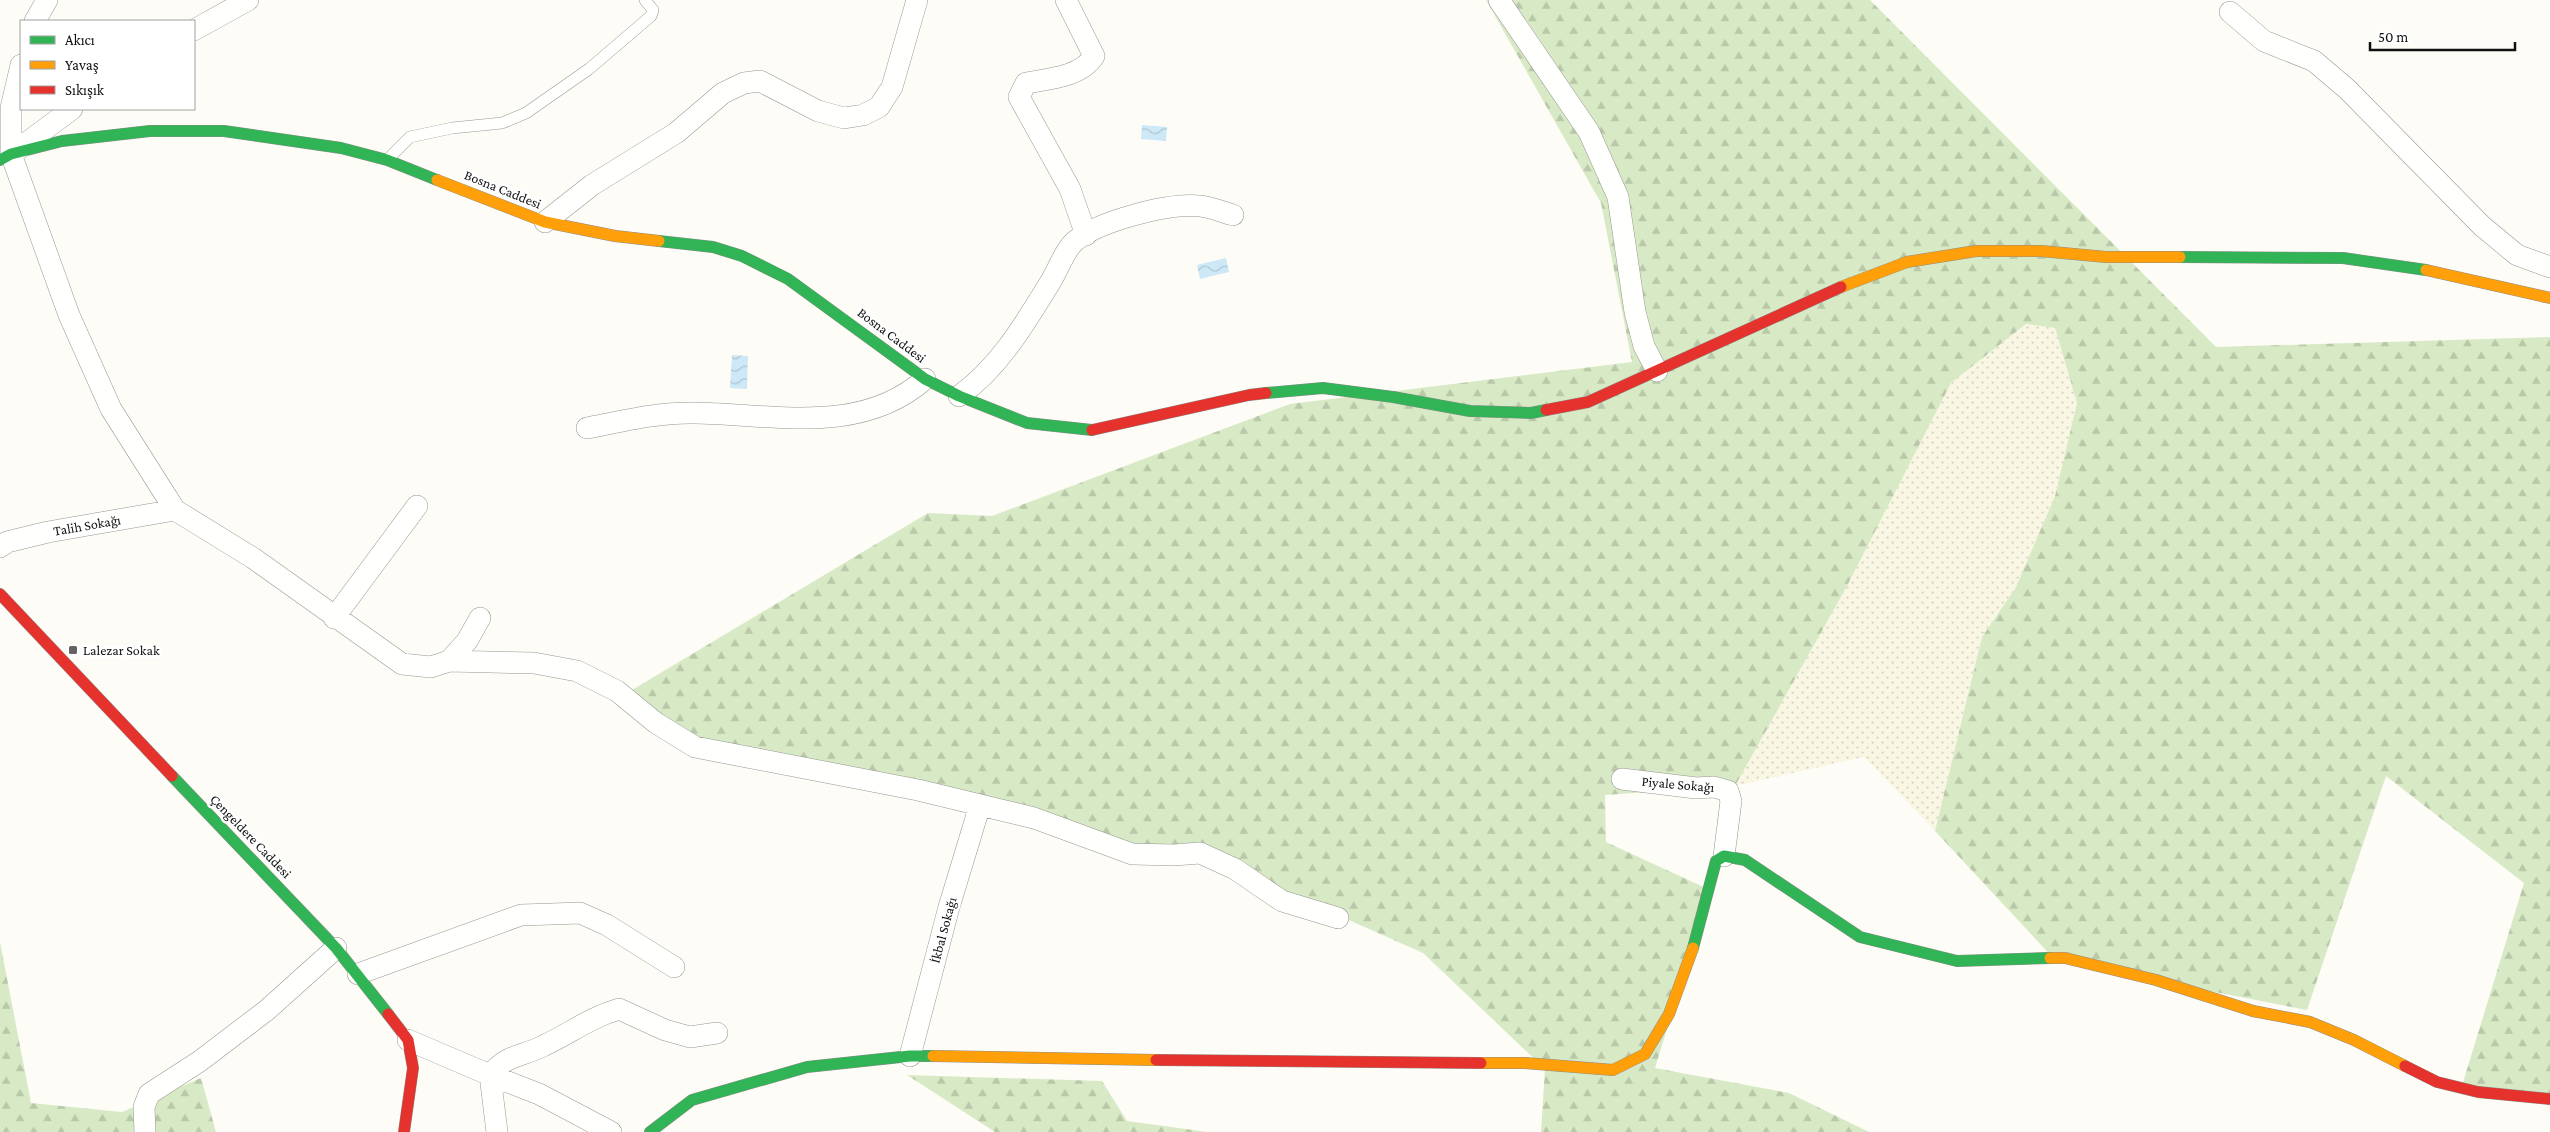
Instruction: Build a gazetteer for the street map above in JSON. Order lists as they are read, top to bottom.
{
  "streets": {
    "street": [
      "Bosna Caddesi",
      "Talih Sokağı",
      "Piyale Sokağı",
      "Çengeldere Caddesi",
      "İkbal Sokağı"
    ]
  },
  "places": {
    "transit": ["Lalezar Sokak"]
  },
  "legend": ["Akıcı", "Yavaş", "Sıkışık"],
  "scale_bar": "50 m"
}
